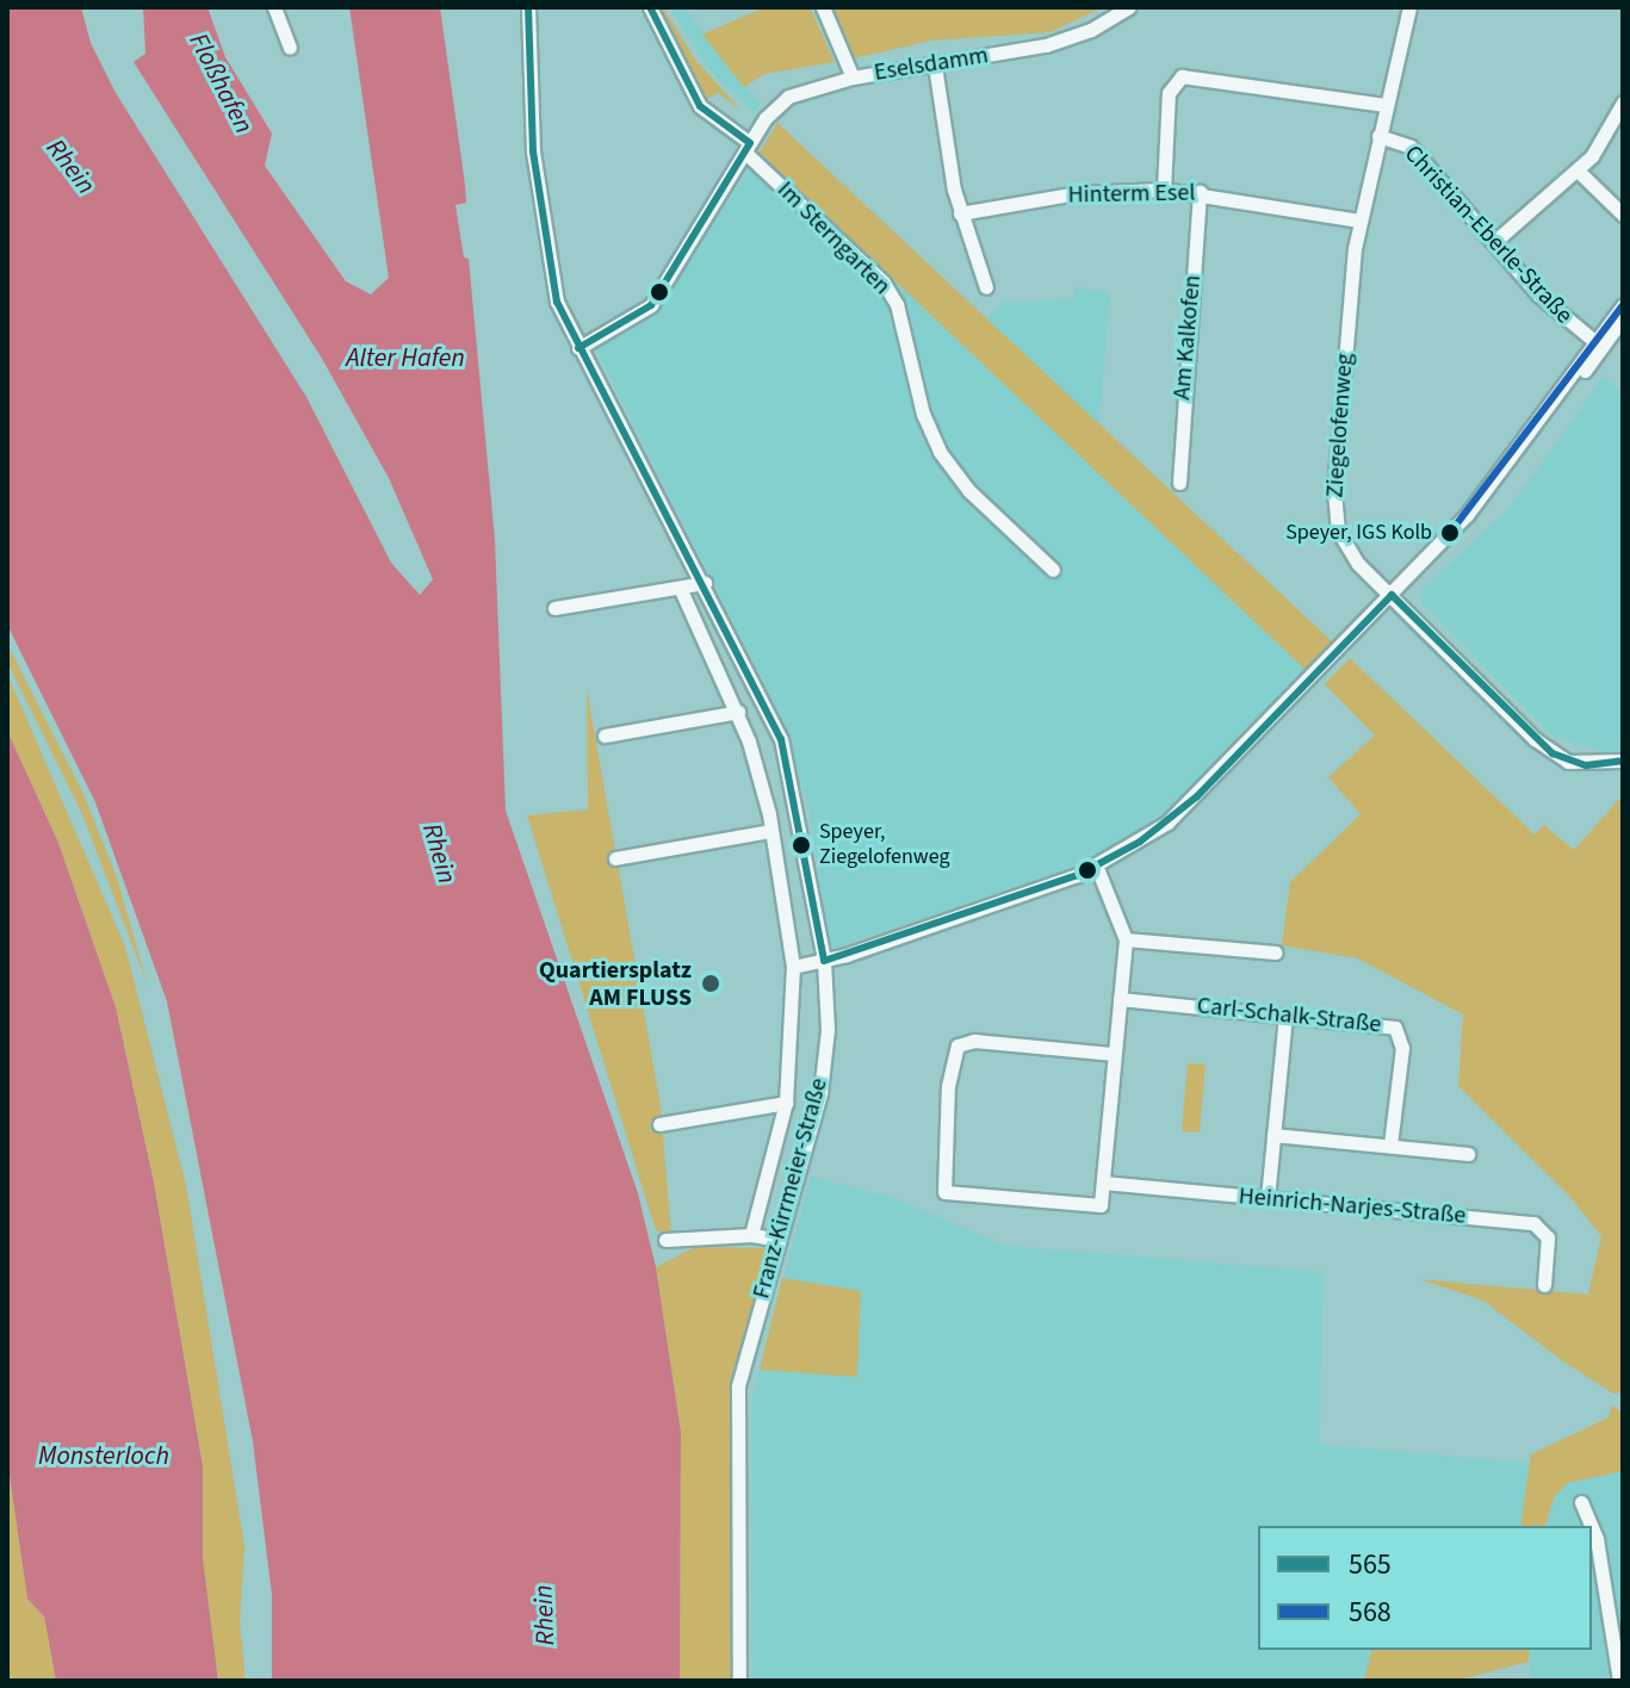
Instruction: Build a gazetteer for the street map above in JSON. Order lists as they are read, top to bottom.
{
  "streets": {
    "street": [
      "Eselsdamm",
      "Hinterm Esel",
      "Christian-Eberle-Straße",
      "Im Sterngarten",
      "Am Kalkofen",
      "Ziegelofenweg",
      "Carl-Schalk-Straße",
      "Franz-Kirrmeier-Straße",
      "Heinrich-Narjes-Straße"
    ]
  },
  "crossings": [
    ["Eselsdamm", "Im Sterngarten"],
    ["Eselsdamm", "Franz-Kirrmeier-Straße"],
    ["Hinterm Esel", "Am Kalkofen"],
    ["Hinterm Esel", "Ziegelofenweg"],
    ["Christian-Eberle-Straße", "Ziegelofenweg"]
  ],
  "water": [
    "Floßhafen",
    "Rhein",
    "Alter Hafen",
    "Monsterloch"
  ],
  "places": ["Speyer, IGS Kolb", "Speyer, Ziegelofenweg", "Quartiersplatz AM FLUSS"],
  "lines": ["transit line 565", "transit line 568"],
  "legend": ["565", "568"]
}
